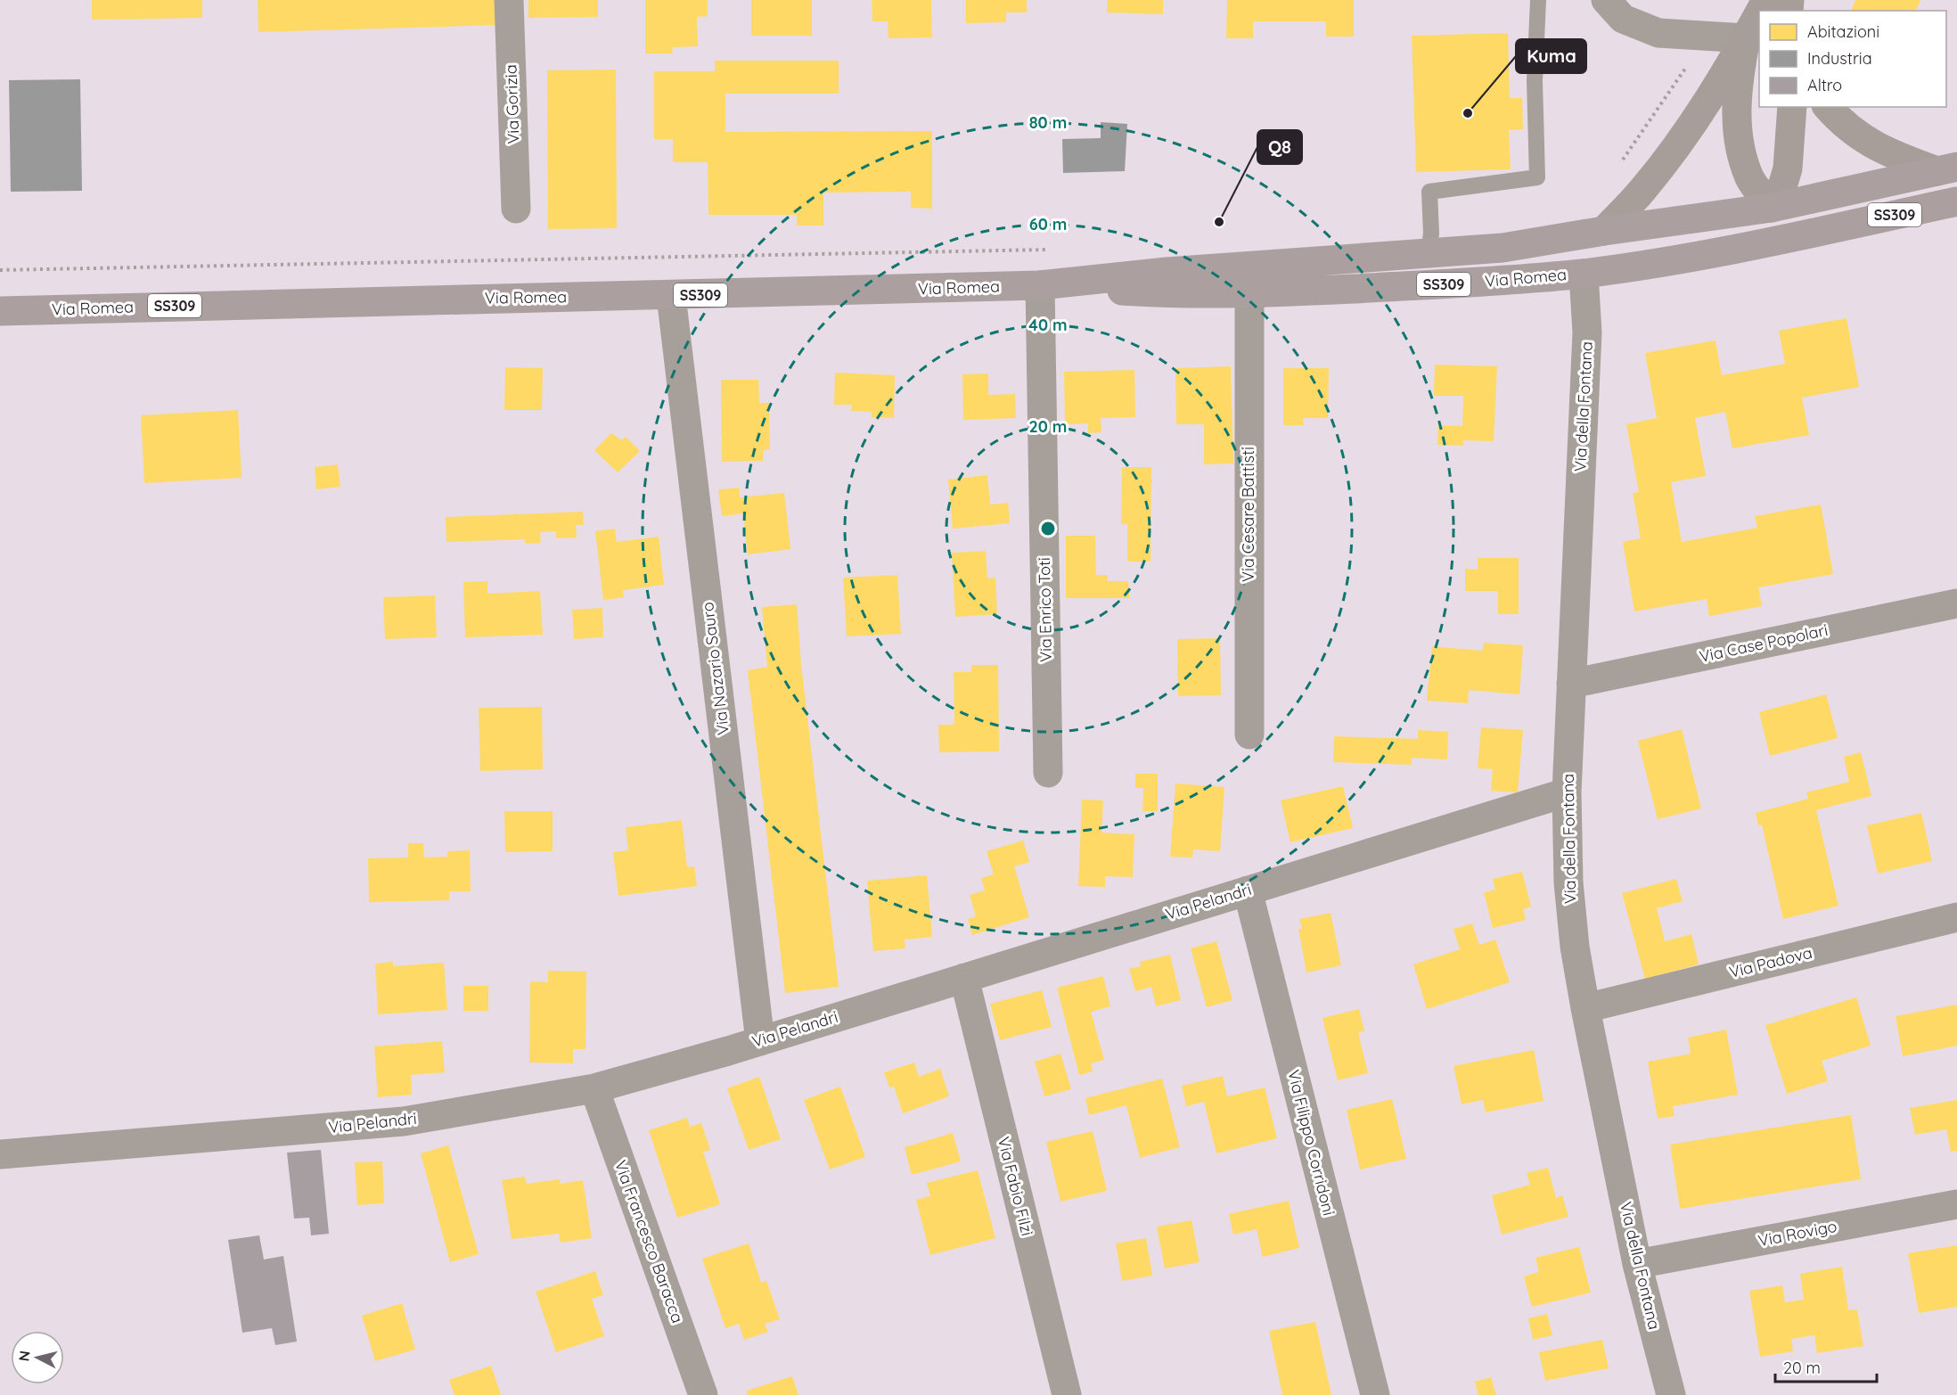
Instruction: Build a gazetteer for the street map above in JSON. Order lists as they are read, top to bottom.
{
  "streets": {
    "main road": ["SS309", "Via Romea"],
    "street": [
      "Via Gorizia",
      "Via della Fontana",
      "Via Cesare Battisti",
      "Via Enrico Toti",
      "Via Case Popolari",
      "Via Nazario Sauro",
      "Via Pelandri",
      "Via Padova",
      "Via Filippo Corridoni",
      "Via Fabio Filzi",
      "Via Rovigo",
      "Via Francesco Baracca"
    ]
  },
  "crossings": [
    ["Via Romea", "Via della Fontana"],
    ["Via Romea", "Via Cesare Battisti"],
    ["Via Romea", "Via Enrico Toti"],
    ["Via Romea", "Via Nazario Sauro"],
    ["Via della Fontana", "Via Case Popolari"],
    ["Via della Fontana", "Via Pelandri"],
    ["Via della Fontana", "Via Padova"],
    ["Via della Fontana", "Via Rovigo"],
    ["Via Nazario Sauro", "Via Pelandri"],
    ["Via Pelandri", "Via Filippo Corridoni"],
    ["Via Pelandri", "Via Fabio Filzi"],
    ["Via Pelandri", "Via Francesco Baracca"]
  ],
  "places": ["Kuma", "Q8"],
  "legend": ["Abitazioni", "Industria", "Altro"],
  "scale_bar": "20 m",
  "north": "left",
  "rings": [
    "80 m",
    "60 m",
    "40 m",
    "20 m"
  ]
}
